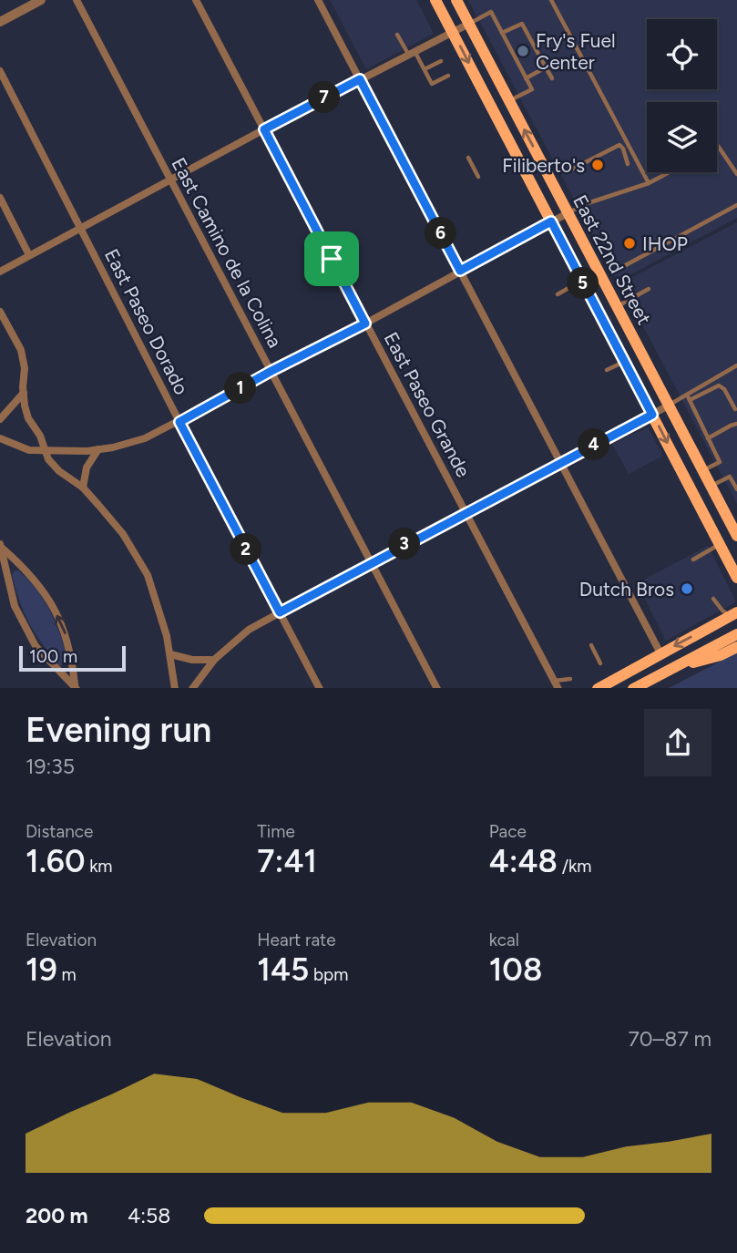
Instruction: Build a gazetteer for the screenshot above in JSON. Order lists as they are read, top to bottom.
{
  "streets": {
    "main road": ["East 22nd Street"],
    "street": ["East Camino de la Colina", "East Paseo Dorado", "East Paseo Grande"]
  },
  "places": [
    "Fry's Fuel Center",
    "Filiberto's",
    "IHOP",
    "Dutch Bros"
  ],
  "scale_bar": "100 m",
  "page": {
    "pins": [
      "7",
      "6",
      "5",
      "1",
      "4",
      "3",
      "2"
    ],
    "scale": "100 m",
    "heading": ["Evening run", "19:35"],
    "stats": [
      ["Distance", "1.60 km"],
      ["Time", "7:41"],
      ["Pace", "4:48 /km"],
      ["Elevation", "19 m"],
      ["Heart rate", "145 bpm"],
      ["kcal", "108"]
    ],
    "chart": ["Elevation", "70–87 m"],
    "list": [
      {
        "name": "200 m",
        "note": "4:58"
      }
    ]
  }
}
